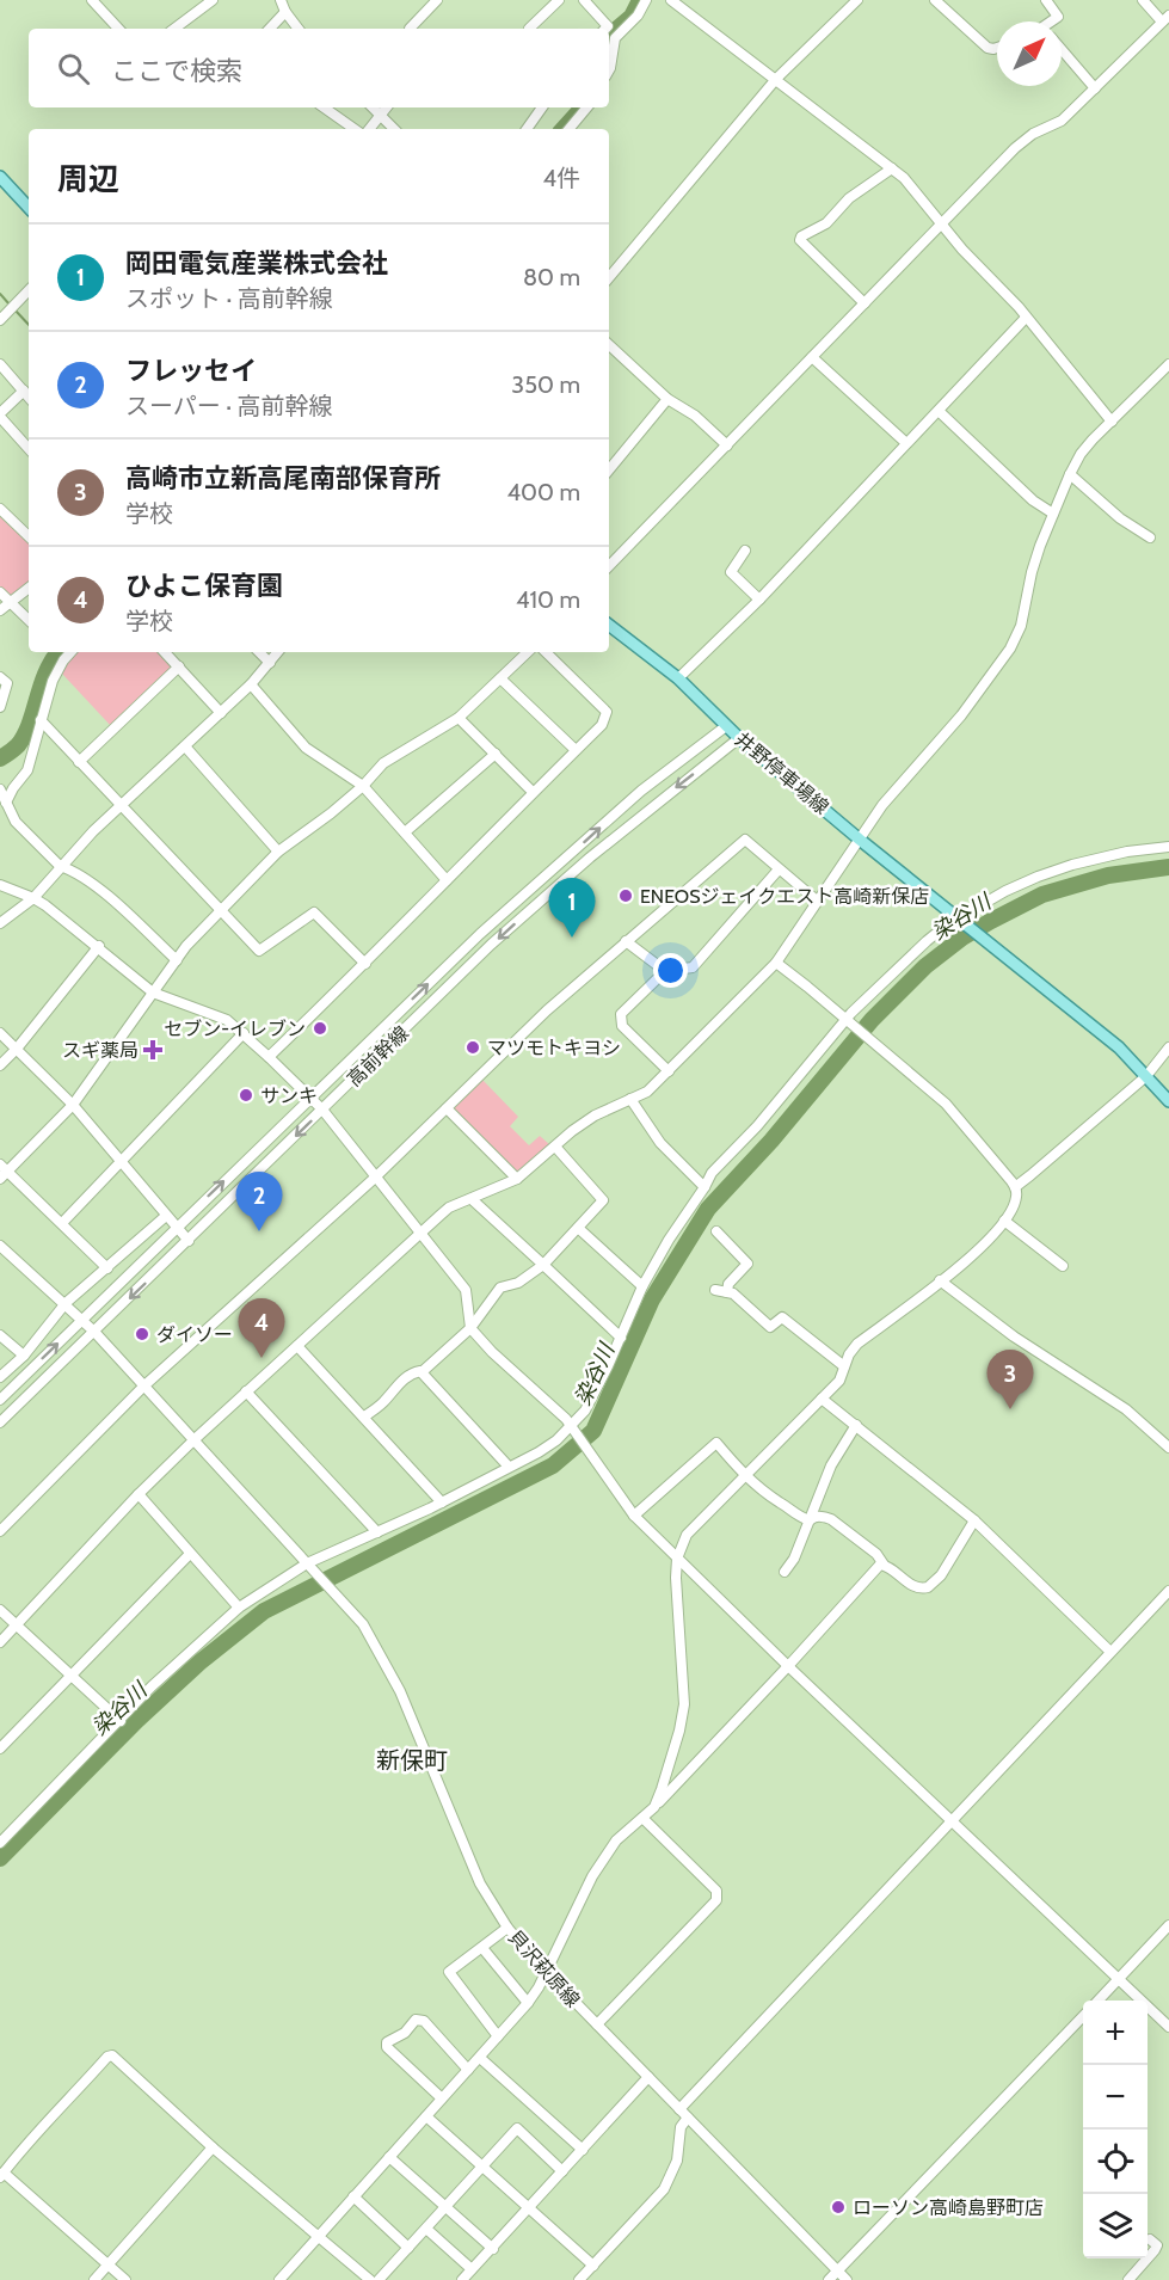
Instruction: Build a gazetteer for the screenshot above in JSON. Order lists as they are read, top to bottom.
{
  "streets": {
    "main road": ["井野停車場線"],
    "street": ["高前幹線", "貝沢萩原線"]
  },
  "crossings": [
    ["井野停車場線", "高前幹線"],
    ["高前幹線", "貝沢萩原線"]
  ],
  "districts": ["新保町"],
  "water": ["染谷川"],
  "places": {
    "other": [
      "ENEOSジェイクエスト高崎新保店",
      "セブン-イレブン",
      "マツモトキヨシ",
      "サンキ",
      "ダイソー",
      "ローソン高崎島野町店"
    ],
    "health": ["スギ薬局"]
  },
  "north": "top right",
  "page": {
    "search": "ここで検索",
    "heading": ["周辺", "4件"],
    "list": [
      {
        "mark": "1",
        "name": "岡田電気産業株式会社",
        "note": "スポット · 高前幹線",
        "value": "80 m"
      },
      {
        "mark": "2",
        "name": "フレッセイ",
        "note": "スーパー · 高前幹線",
        "value": "350 m"
      },
      {
        "mark": "3",
        "name": "高崎市立新高尾南部保育所",
        "note": "学校",
        "value": "400 m"
      },
      {
        "mark": "4",
        "name": "ひよこ保育園",
        "note": "学校",
        "value": "410 m"
      }
    ],
    "pins": [
      "1",
      "2",
      "4",
      "3"
    ],
    "map_buttons": ["+", "−"]
  }
}
